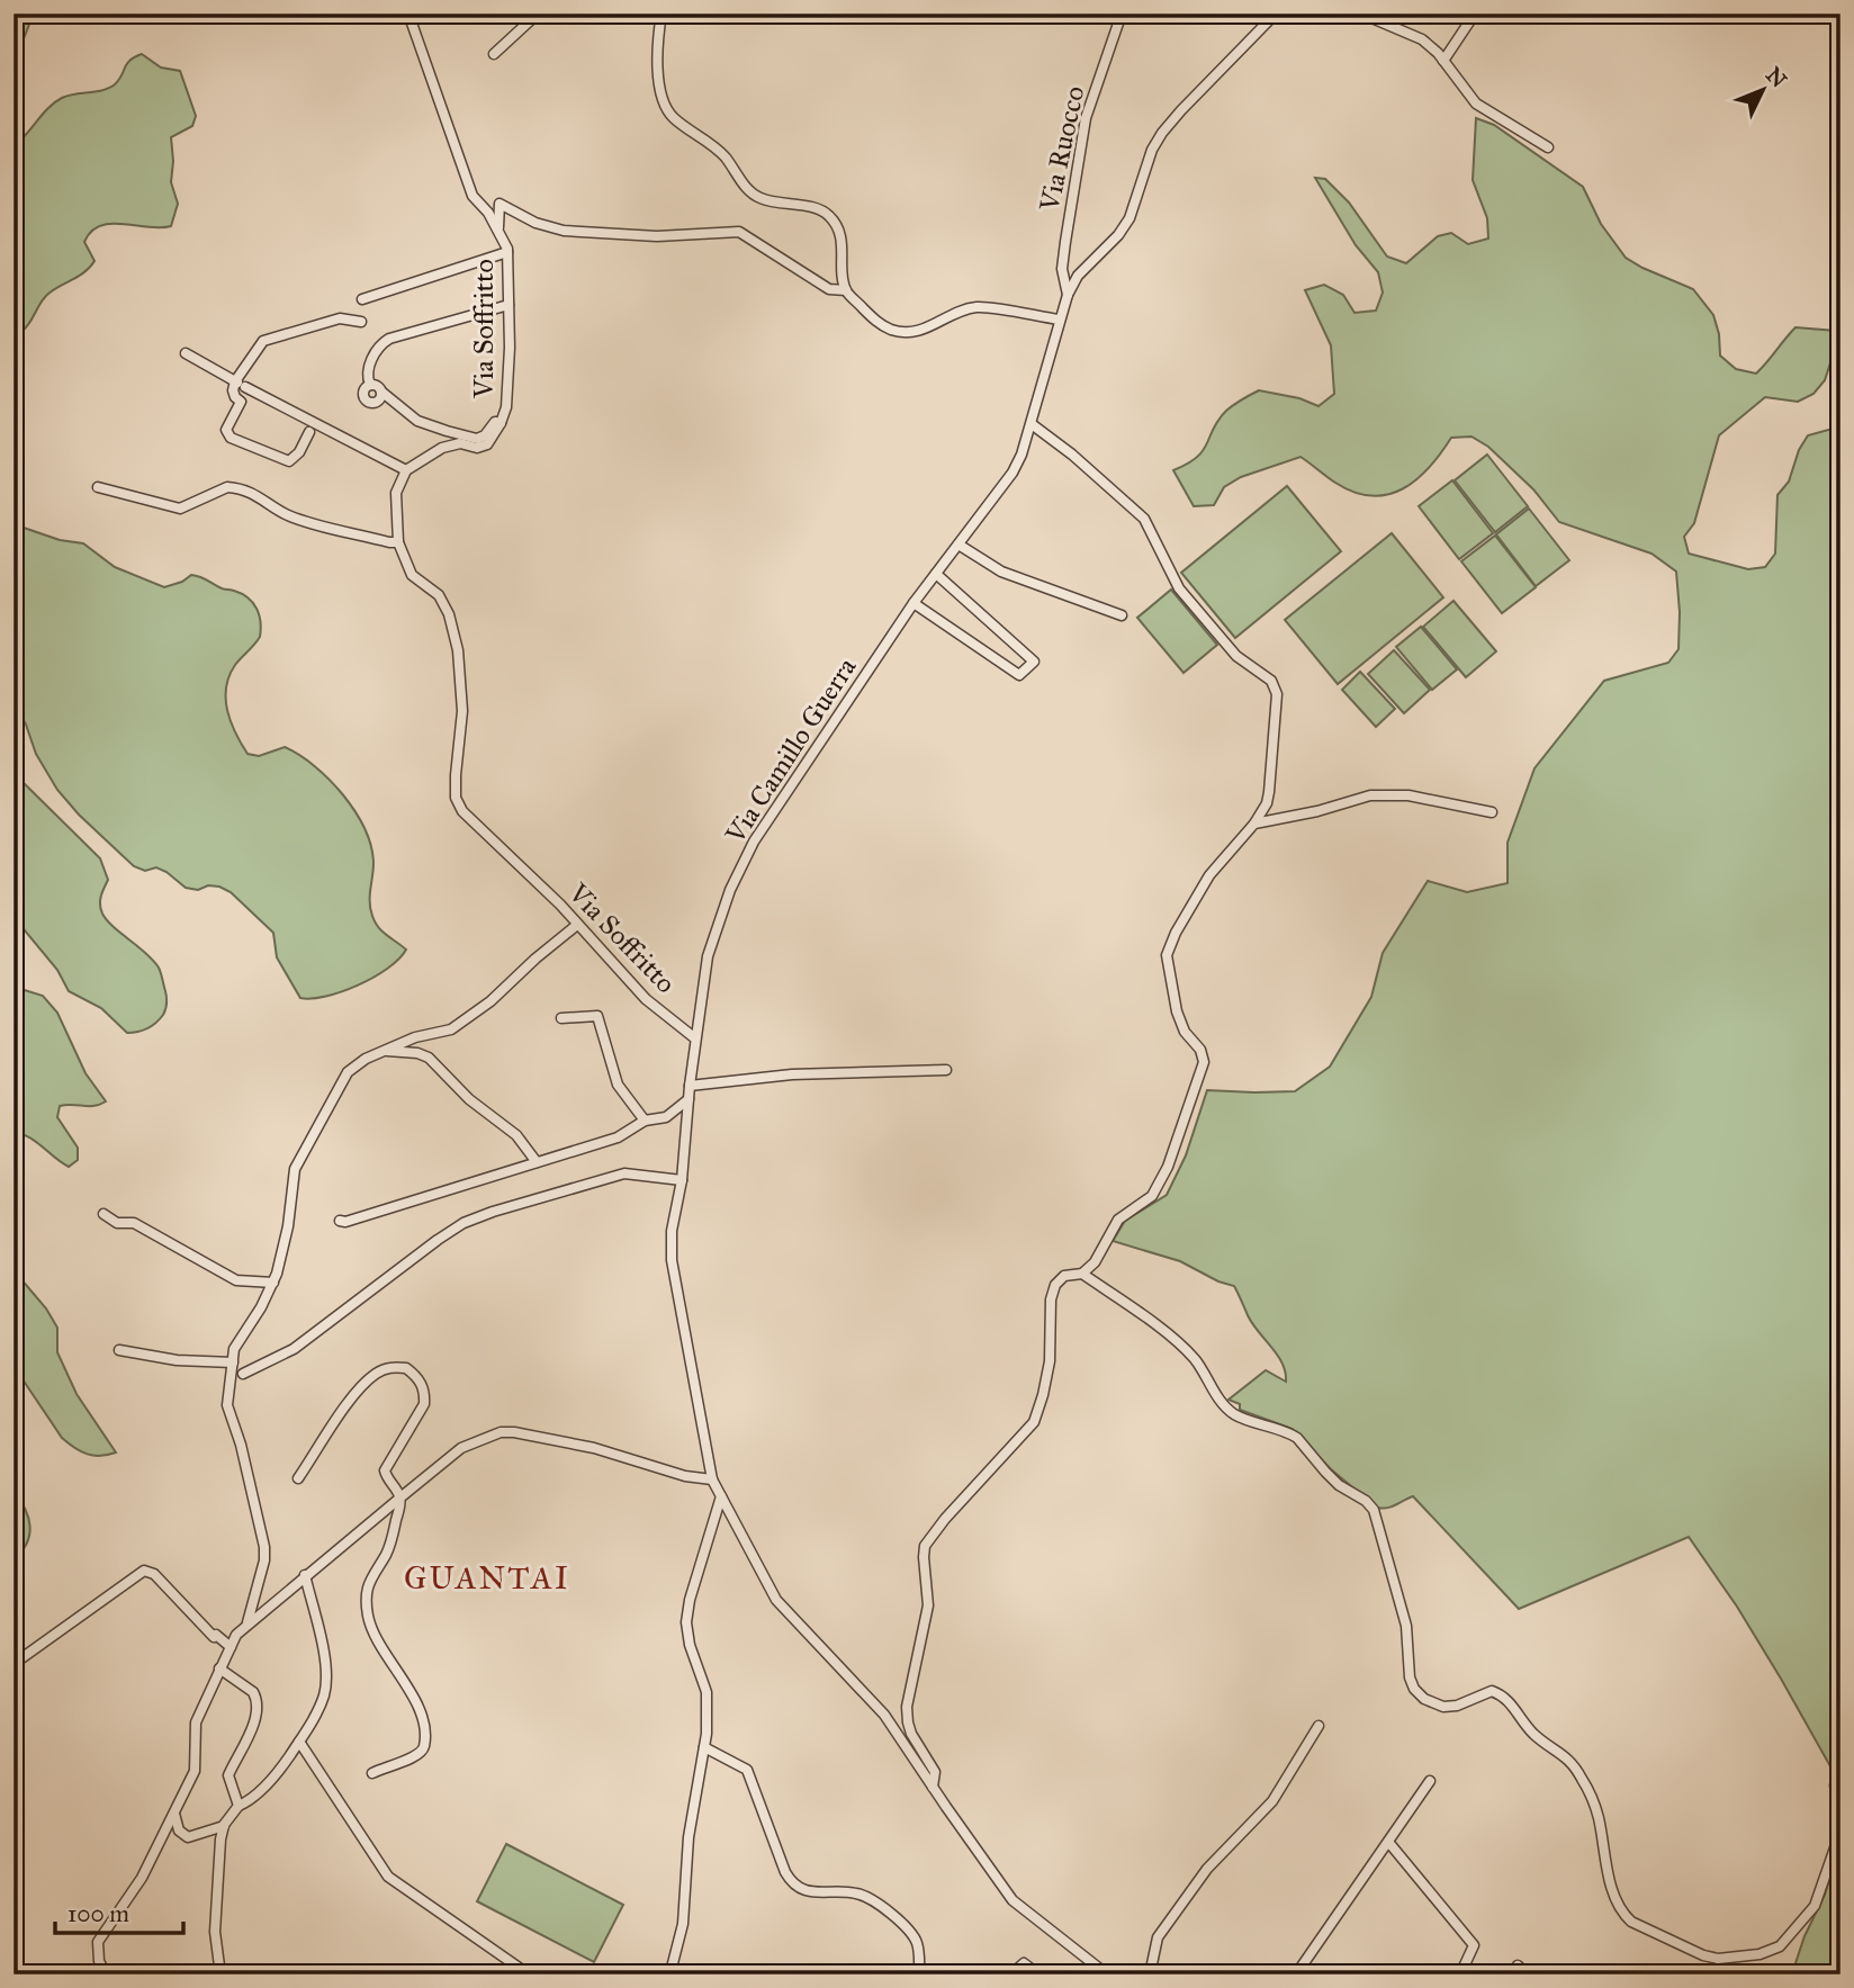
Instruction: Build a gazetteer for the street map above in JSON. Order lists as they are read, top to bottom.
{
  "streets": {
    "street": ["Via Ruocco", "Via Soffritto", "Via Camillo Guerra"]
  },
  "crossings": [
    ["Via Ruocco", "Via Camillo Guerra"],
    ["Via Soffritto", "Via Camillo Guerra"]
  ],
  "districts": ["GUANTAI"],
  "scale_bar": "100 m",
  "north": "top right"
}
